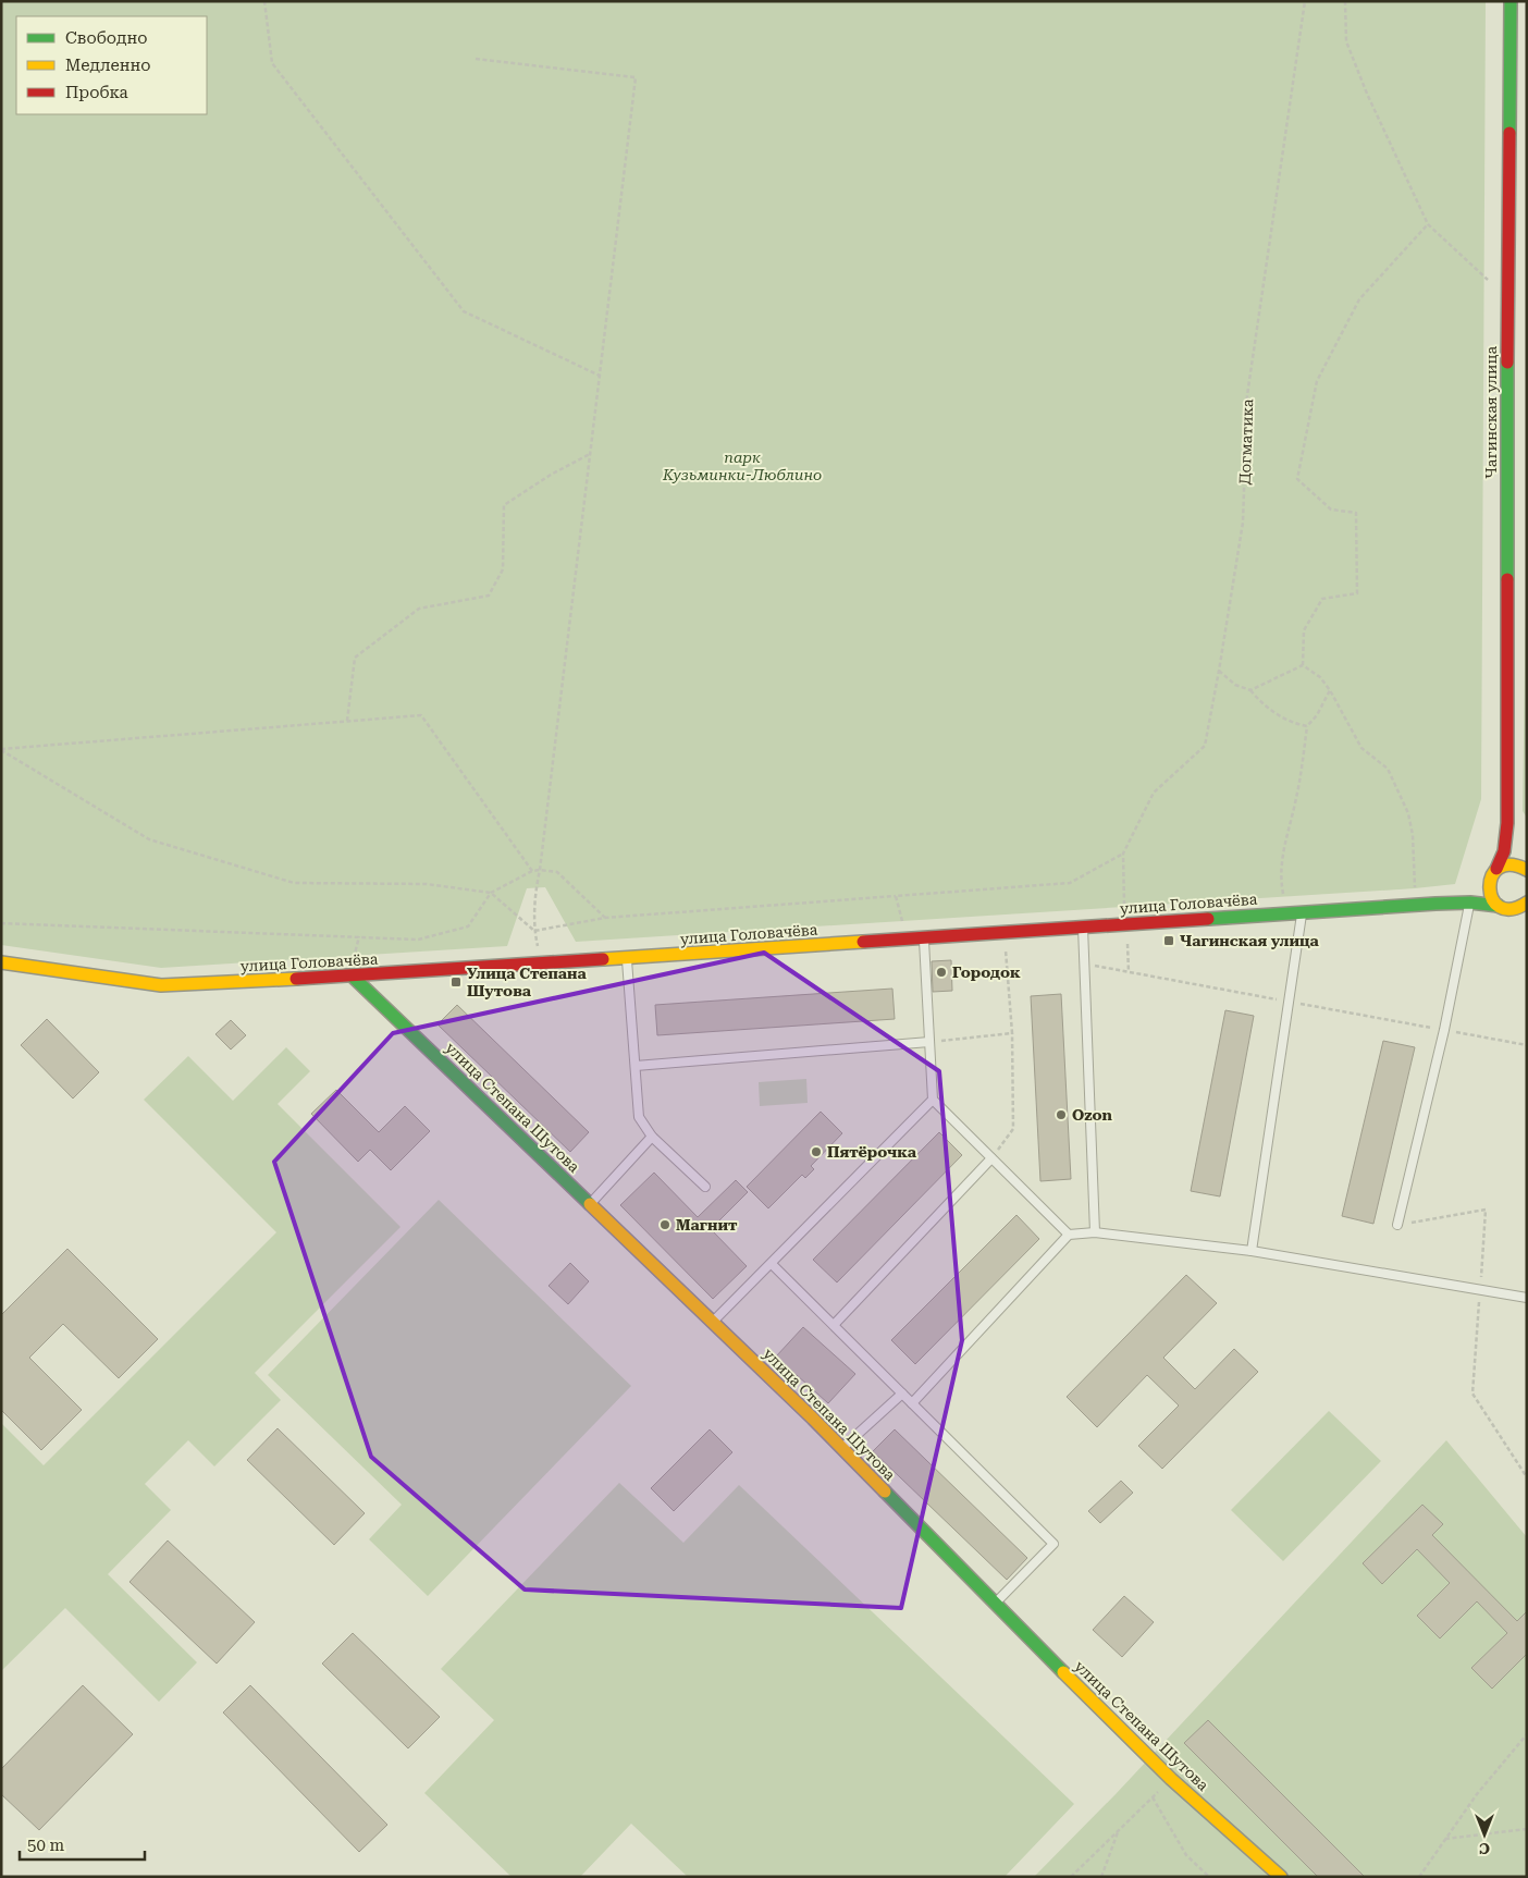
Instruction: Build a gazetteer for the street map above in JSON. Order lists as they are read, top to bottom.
{
  "streets": {
    "street": ["Чагинская улица", "улица Головачёва", "улица Степана Шутова"],
    "path": ["Догматика"]
  },
  "crossings": [
    ["Чагинская улица", "улица Головачёва"],
    ["улица Головачёва", "улица Степана Шутова"]
  ],
  "parks": ["парк Кузьминки-Люблино"],
  "places": {
    "transit": ["Чагинская улица", "Улица Степана Шутова"],
    "other": [
      "Городок",
      "Ozon",
      "Пятёрочка",
      "Магнит"
    ]
  },
  "legend": ["Свободно", "Медленно", "Пробка"],
  "scale_bar": "50 m",
  "north": "bottom"
}
